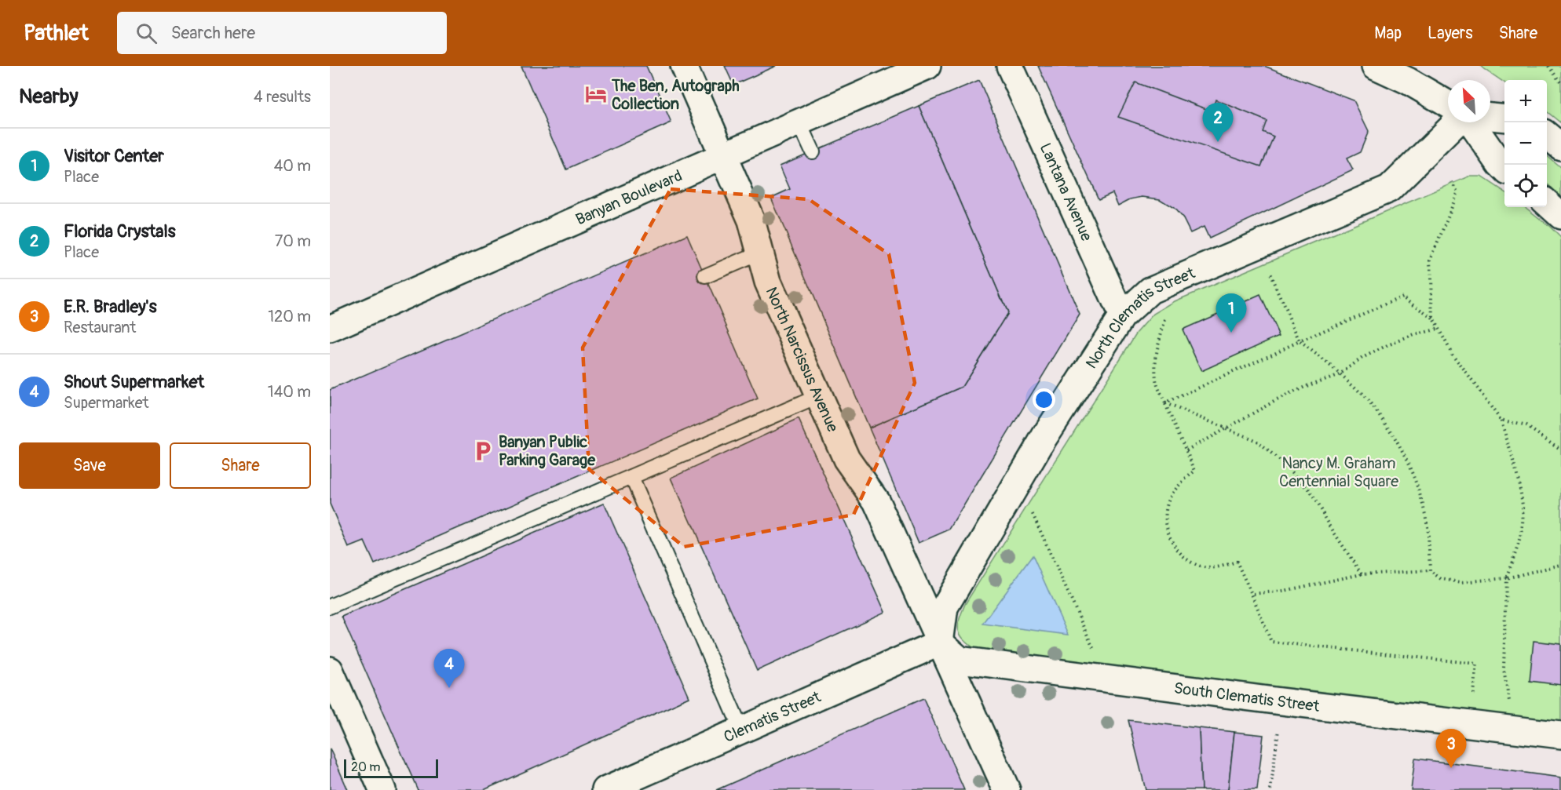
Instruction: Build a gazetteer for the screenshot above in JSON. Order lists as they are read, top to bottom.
{
  "streets": {
    "street": [
      "Lantana Avenue",
      "Banyan Boulevard",
      "North Clematis Street",
      "North Narcissus Avenue",
      "South Clematis Street",
      "Clematis Street"
    ]
  },
  "crossings": [
    ["Lantana Avenue", "North Clematis Street"],
    ["Banyan Boulevard", "North Narcissus Avenue"],
    ["North Clematis Street", "North Narcissus Avenue"],
    ["North Clematis Street", "South Clematis Street"],
    ["North Clematis Street", "Clematis Street"],
    ["North Narcissus Avenue", "South Clematis Street"],
    ["North Narcissus Avenue", "Clematis Street"],
    ["South Clematis Street", "Clematis Street"]
  ],
  "parks": ["Nancy M. Graham Centennial Square"],
  "places": {
    "hotel": ["The Ben, Autograph Collection"],
    "parking": ["Banyan Public Parking Garage"]
  },
  "scale_bar": "20 m",
  "north": "top left",
  "page": {
    "header": "Pathlet",
    "search": "Search here",
    "nav": ["Map", "Layers", "Share"],
    "heading": ["Nearby", "4 results"],
    "map_buttons": ["+", "−"],
    "pins": [
      "2",
      "1",
      "4",
      "3"
    ],
    "list": [
      {
        "mark": "1",
        "name": "Visitor Center",
        "note": "Place",
        "value": "40 m"
      },
      {
        "mark": "2",
        "name": "Florida Crystals",
        "note": "Place",
        "value": "70 m"
      },
      {
        "mark": "3",
        "name": "E.R. Bradley's",
        "note": "Restaurant",
        "value": "120 m"
      },
      {
        "mark": "4",
        "name": "Shout Supermarket",
        "note": "Supermarket",
        "value": "140 m"
      }
    ],
    "buttons": ["Save", "Share"],
    "scale": "20 m"
  }
}
